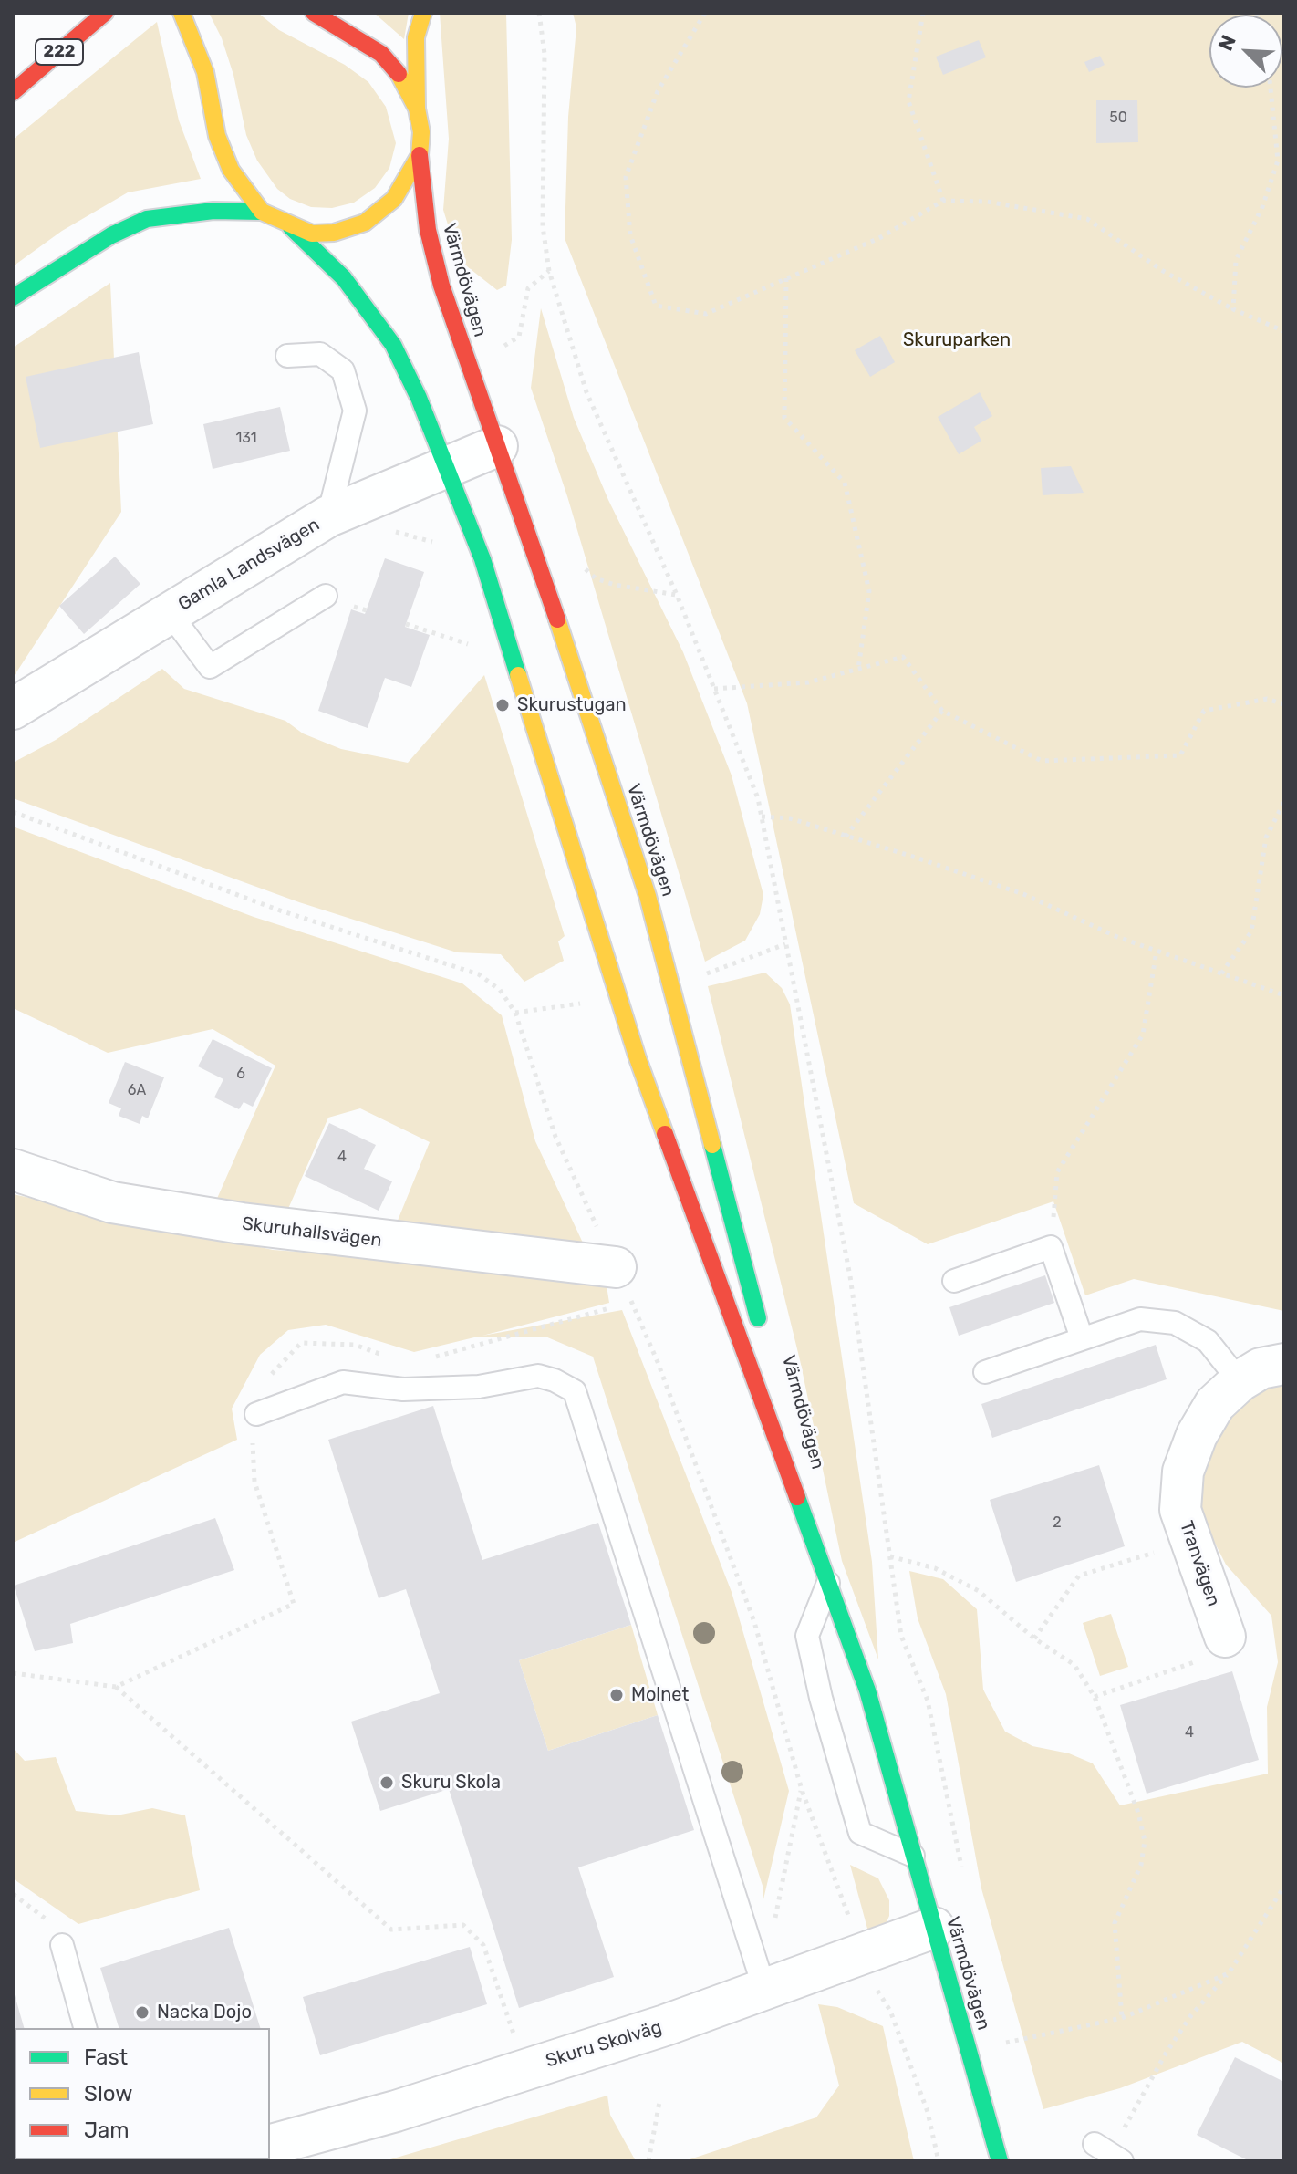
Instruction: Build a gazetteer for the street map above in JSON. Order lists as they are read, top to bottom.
{
  "streets": {
    "main road": ["222", "Värmdövägen"],
    "street": [
      "Gamla Landsvägen",
      "Skuruhallsvägen",
      "Tranvägen",
      "Skuru Skolväg"
    ]
  },
  "crossings": [
    ["Värmdövägen", "Gamla Landsvägen"],
    ["Värmdövägen", "Skuru Skolväg"]
  ],
  "parks": ["Skuruparken"],
  "places": [
    "Skurustugan",
    "Molnet",
    "Skuru Skola",
    "Nacka Dojo"
  ],
  "house_numbers": [
    "50",
    "131",
    "6",
    "6A",
    "4",
    "2",
    "4"
  ],
  "legend": ["Fast", "Slow", "Jam"],
  "north": "top left"
}
